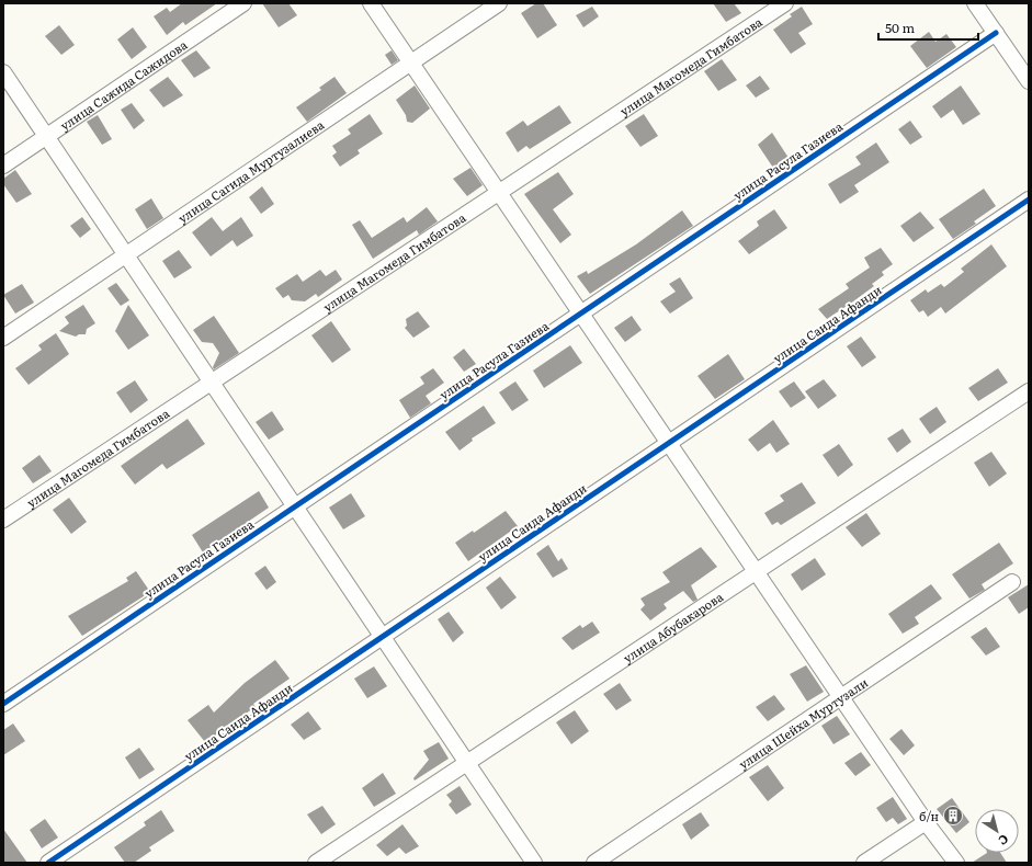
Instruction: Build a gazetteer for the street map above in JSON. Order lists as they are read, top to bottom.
{
  "streets": {
    "street": [
      "улица Магомеда Гимбатова",
      "улица Сажида Сажидова",
      "улица Расула Газиева",
      "улица Сагида Муртузалиева",
      "улица Саида Афанди",
      "улица Абубакарова",
      "улица Шейха Муртузали"
    ]
  },
  "places": {
    "building": ["б/н"]
  },
  "scale_bar": "50 m",
  "north": "bottom right"
}
